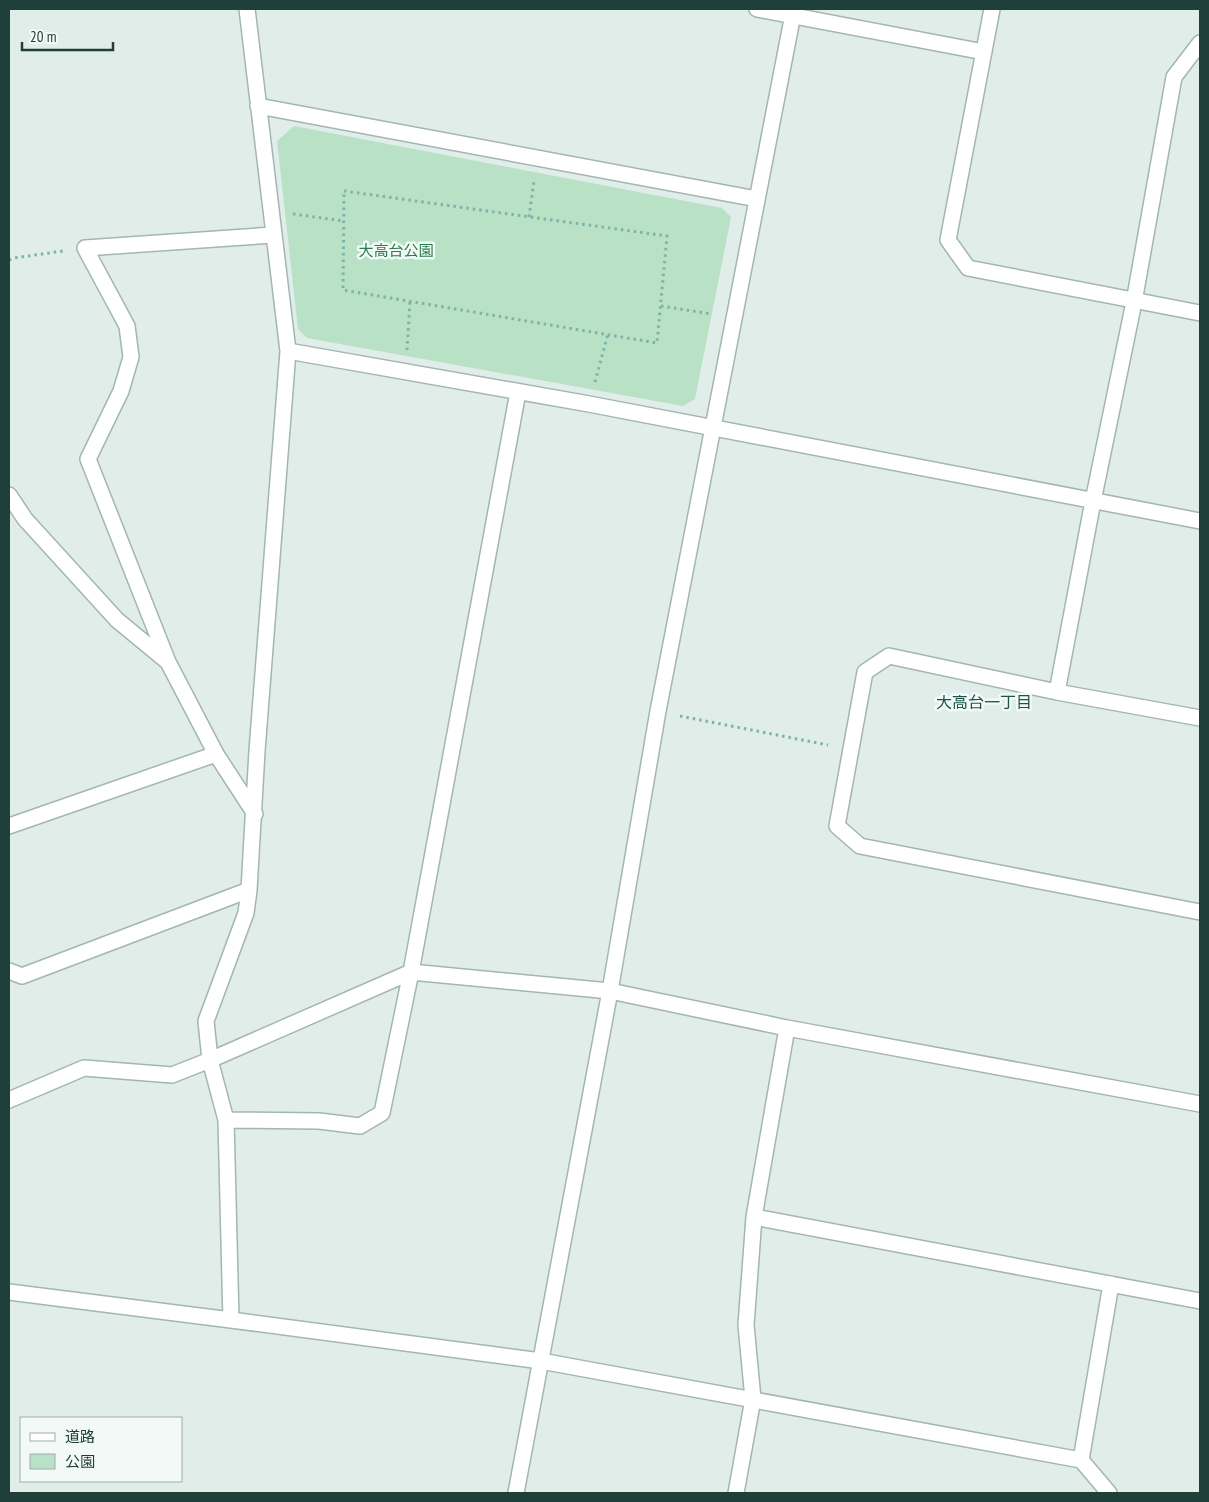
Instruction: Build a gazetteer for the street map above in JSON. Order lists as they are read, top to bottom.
{
  "districts": ["大高台一丁目"],
  "parks": ["大高台公園"],
  "legend": ["道路", "公園"],
  "scale_bar": "20 m"
}
